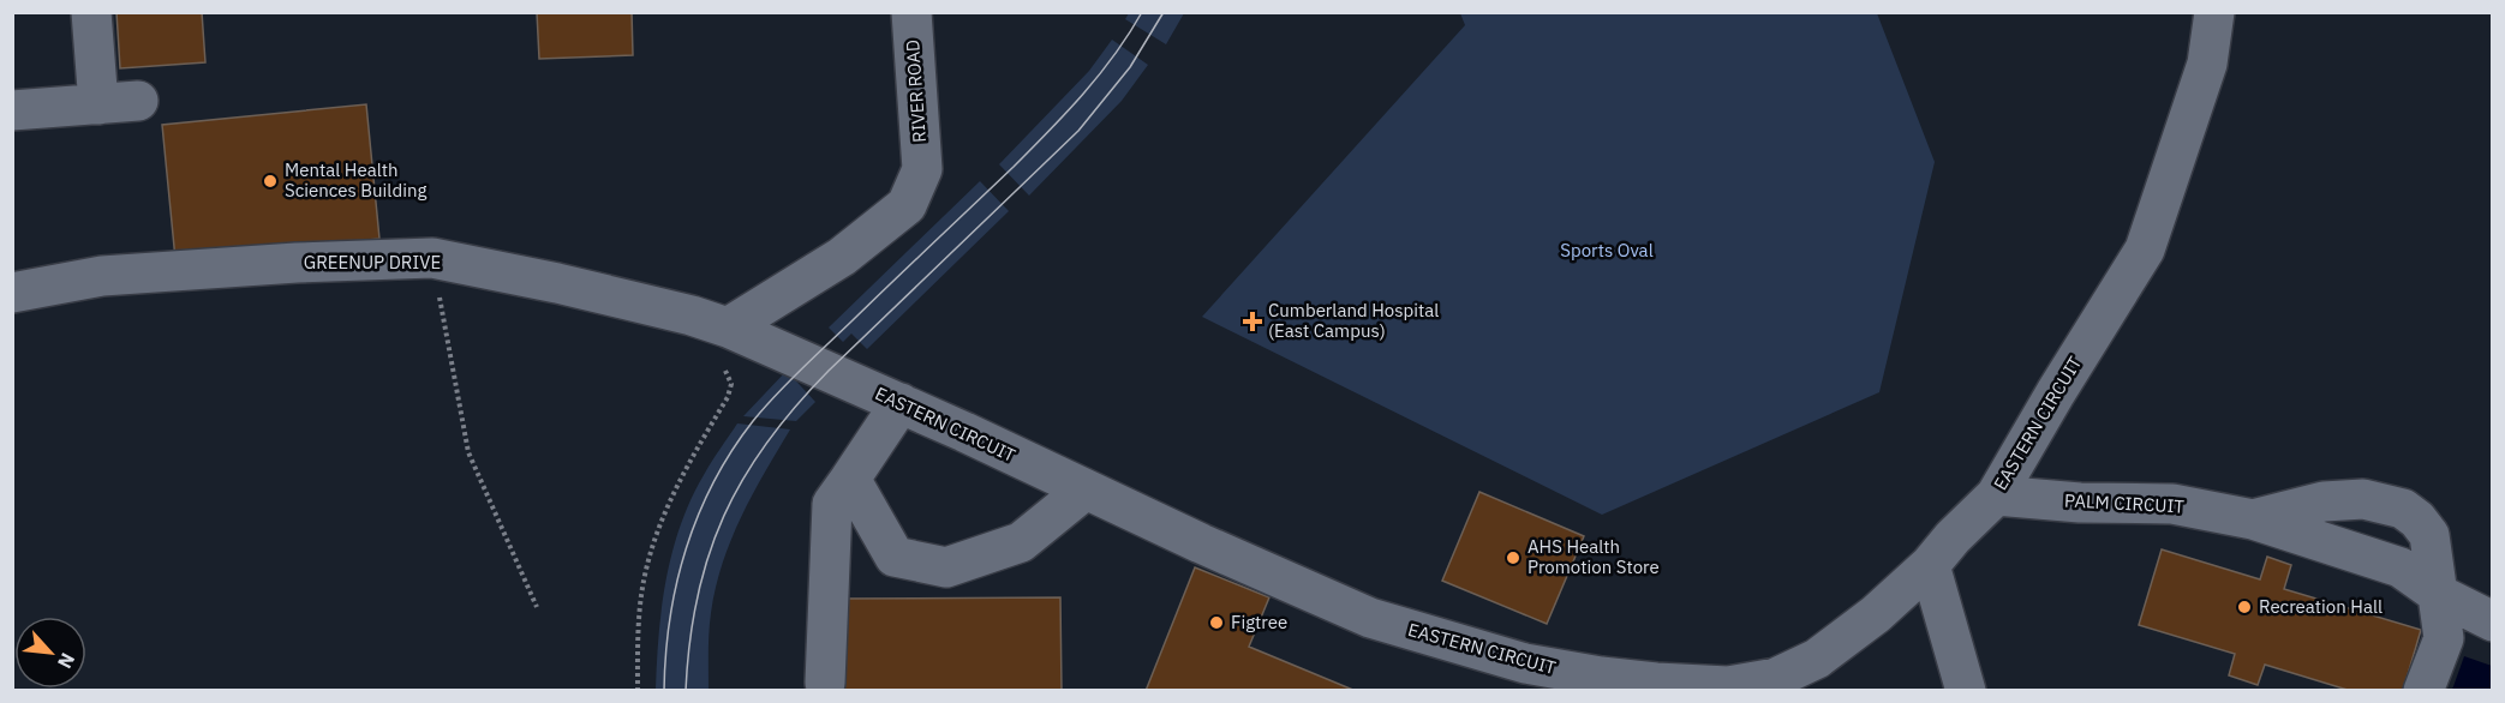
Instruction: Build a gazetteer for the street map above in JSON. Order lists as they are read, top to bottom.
{
  "streets": {
    "lane": [
      "RIVER ROAD",
      "GREENUP DRIVE",
      "EASTERN CIRCUIT",
      "PALM CIRCUIT"
    ]
  },
  "crossings": [
    ["RIVER ROAD", "GREENUP DRIVE"],
    ["RIVER ROAD", "EASTERN CIRCUIT"],
    ["GREENUP DRIVE", "EASTERN CIRCUIT"],
    ["EASTERN CIRCUIT", "PALM CIRCUIT"]
  ],
  "parks": ["Sports Oval"],
  "places": {
    "other": [
      "Mental Health Sciences Building",
      "AHS Health Promotion Store",
      "Recreation Hall",
      "Figtree"
    ],
    "health": ["Cumberland Hospital (East Campus)"]
  },
  "north": "bottom right"
}
